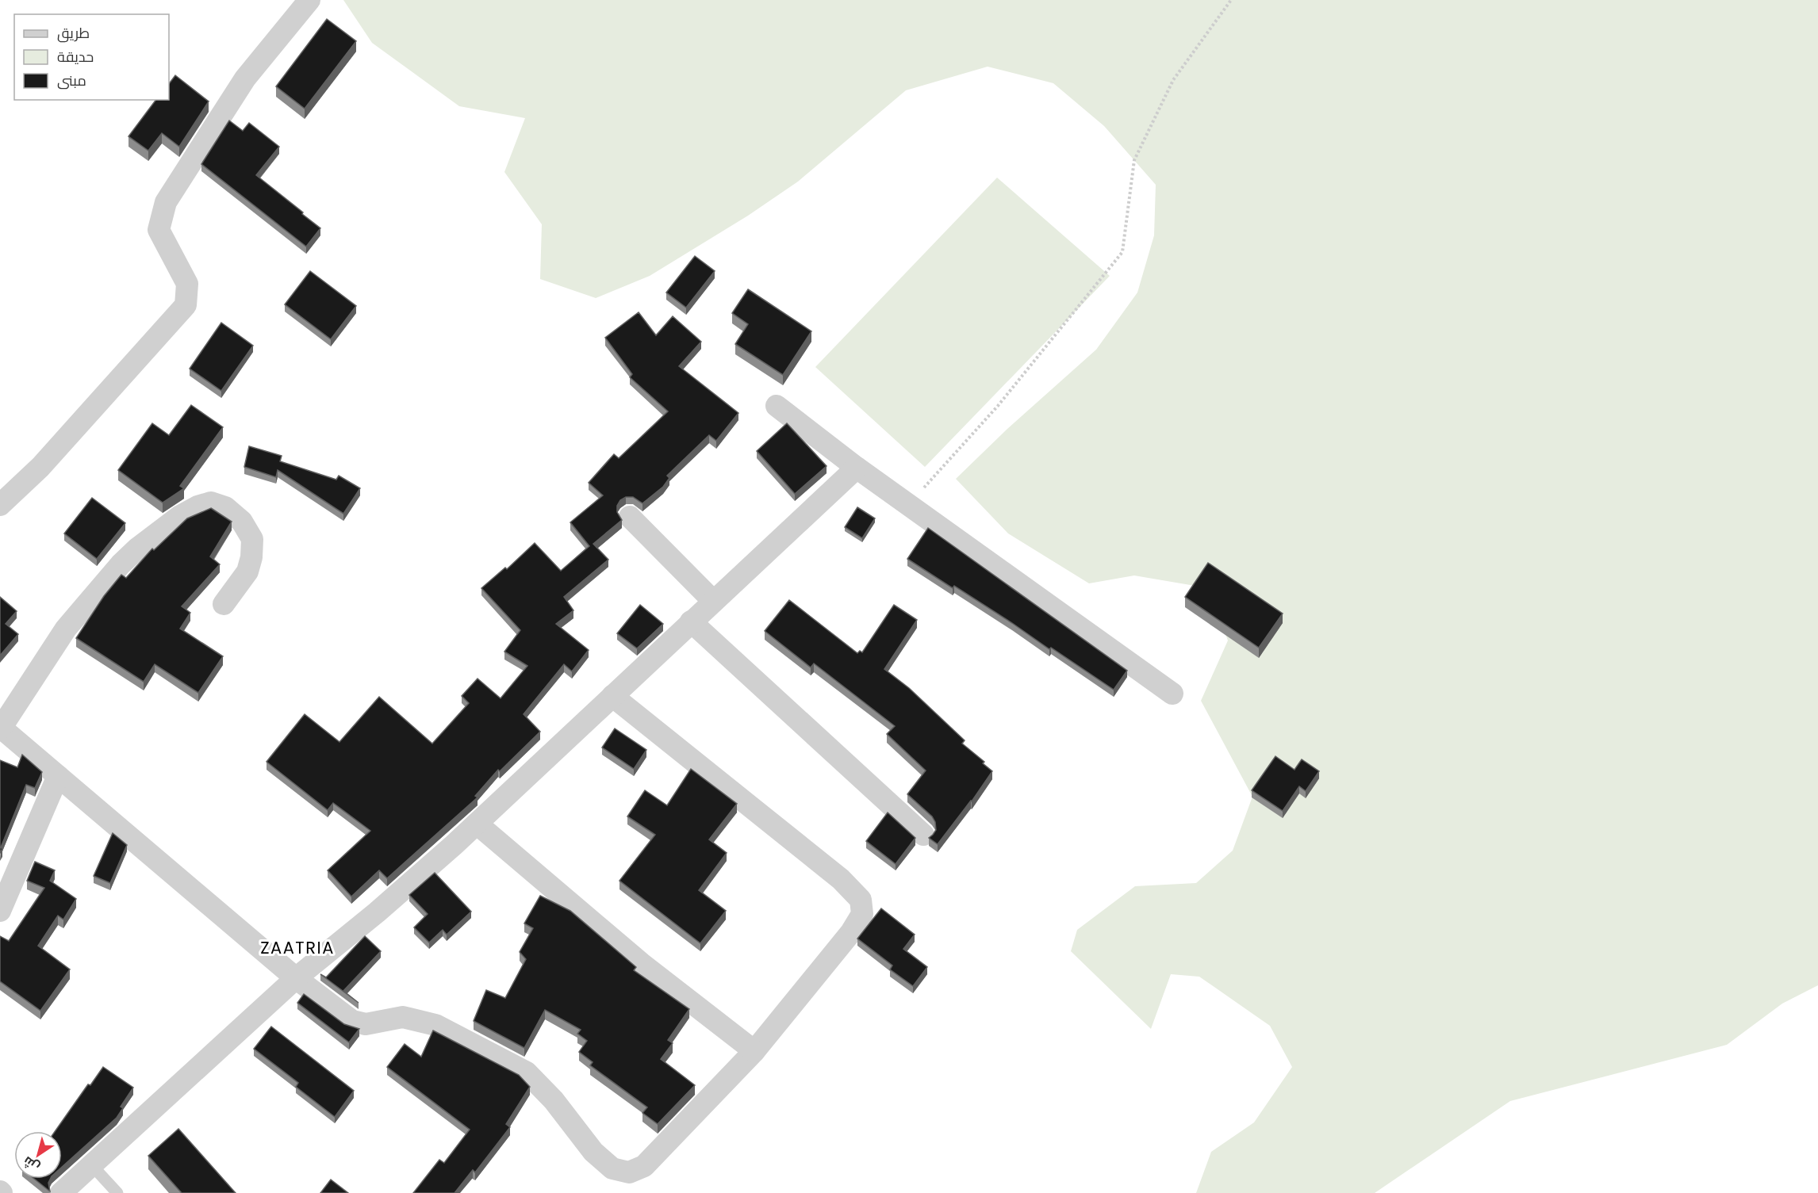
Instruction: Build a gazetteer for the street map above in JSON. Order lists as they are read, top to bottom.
{
  "districts": ["ZAATRIA"],
  "legend": ["طريق", "حديقة", "مبنى"],
  "north": "bottom left"
}
